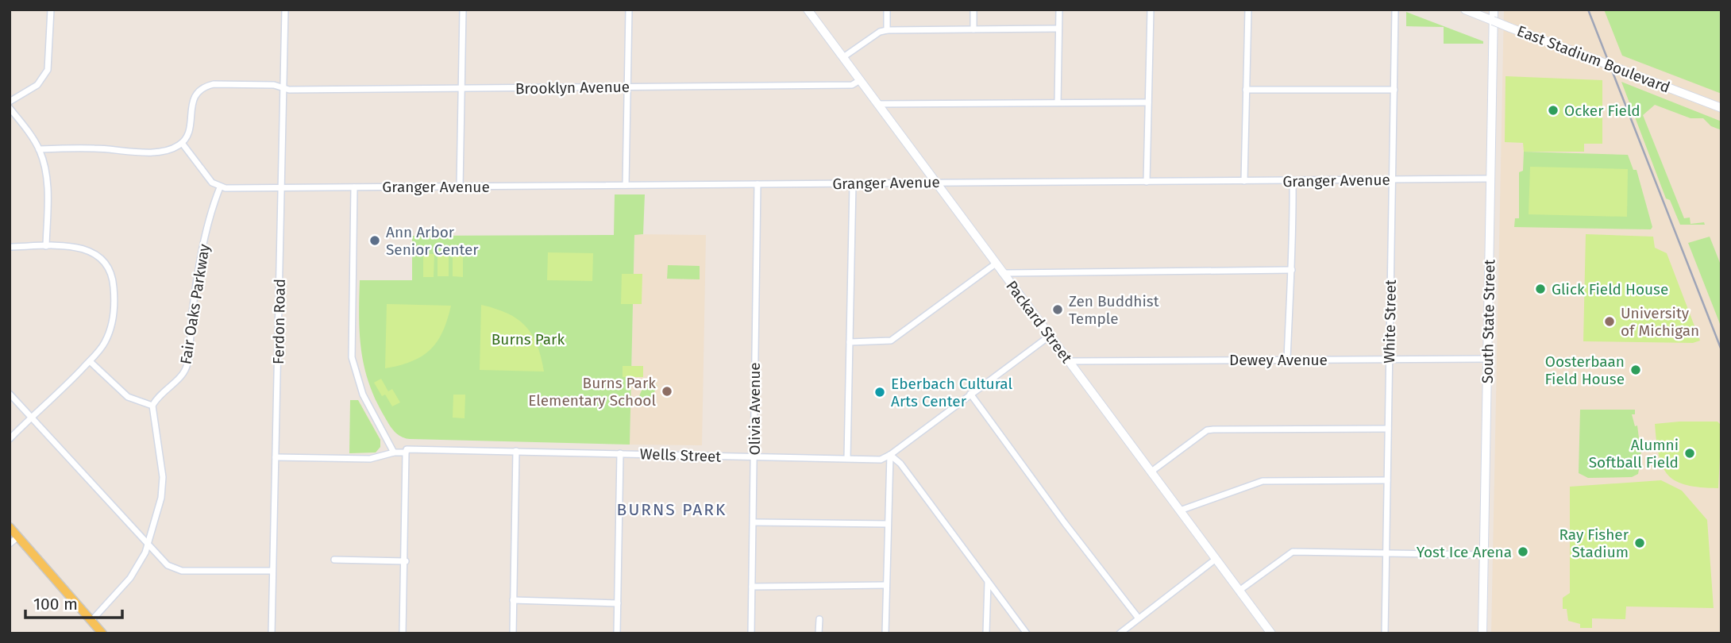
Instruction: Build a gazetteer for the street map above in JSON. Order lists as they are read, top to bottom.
{
  "streets": {
    "main road": ["East Stadium Boulevard", "Packard Street", "South State Street"],
    "street": [
      "Brooklyn Avenue",
      "Granger Avenue",
      "Fair Oaks Parkway",
      "Ferdon Road",
      "White Street",
      "Dewey Avenue",
      "Olivia Avenue",
      "Wells Street"
    ]
  },
  "crossings": [
    ["Brooklyn Avenue", "Ferdon Road"],
    ["Brooklyn Avenue", "Packard Street"],
    ["Granger Avenue", "Fair Oaks Parkway"],
    ["Granger Avenue", "Ferdon Road"],
    ["Granger Avenue", "Packard Street"],
    ["Granger Avenue", "White Street"],
    ["Granger Avenue", "South State Street"],
    ["Granger Avenue", "Olivia Avenue"],
    ["Ferdon Road", "Wells Street"],
    ["Packard Street", "Dewey Avenue"],
    ["Packard Street", "Wells Street"],
    ["White Street", "Dewey Avenue"],
    ["South State Street", "Dewey Avenue"],
    ["Olivia Avenue", "Wells Street"]
  ],
  "districts": ["BURNS PARK"],
  "parks": ["Burns Park"],
  "places": [
    "Ocker Field",
    "Ann Arbor Senior Center",
    "Glick Field House",
    "Zen Buddhist Temple",
    "University of Michigan",
    "Oosterbaan Field House",
    "Burns Park Elementary School",
    "Eberbach Cultural Arts Center",
    "Alumni Softball Field",
    "Ray Fisher Stadium",
    "Yost Ice Arena"
  ],
  "scale_bar": "100 m"
}
